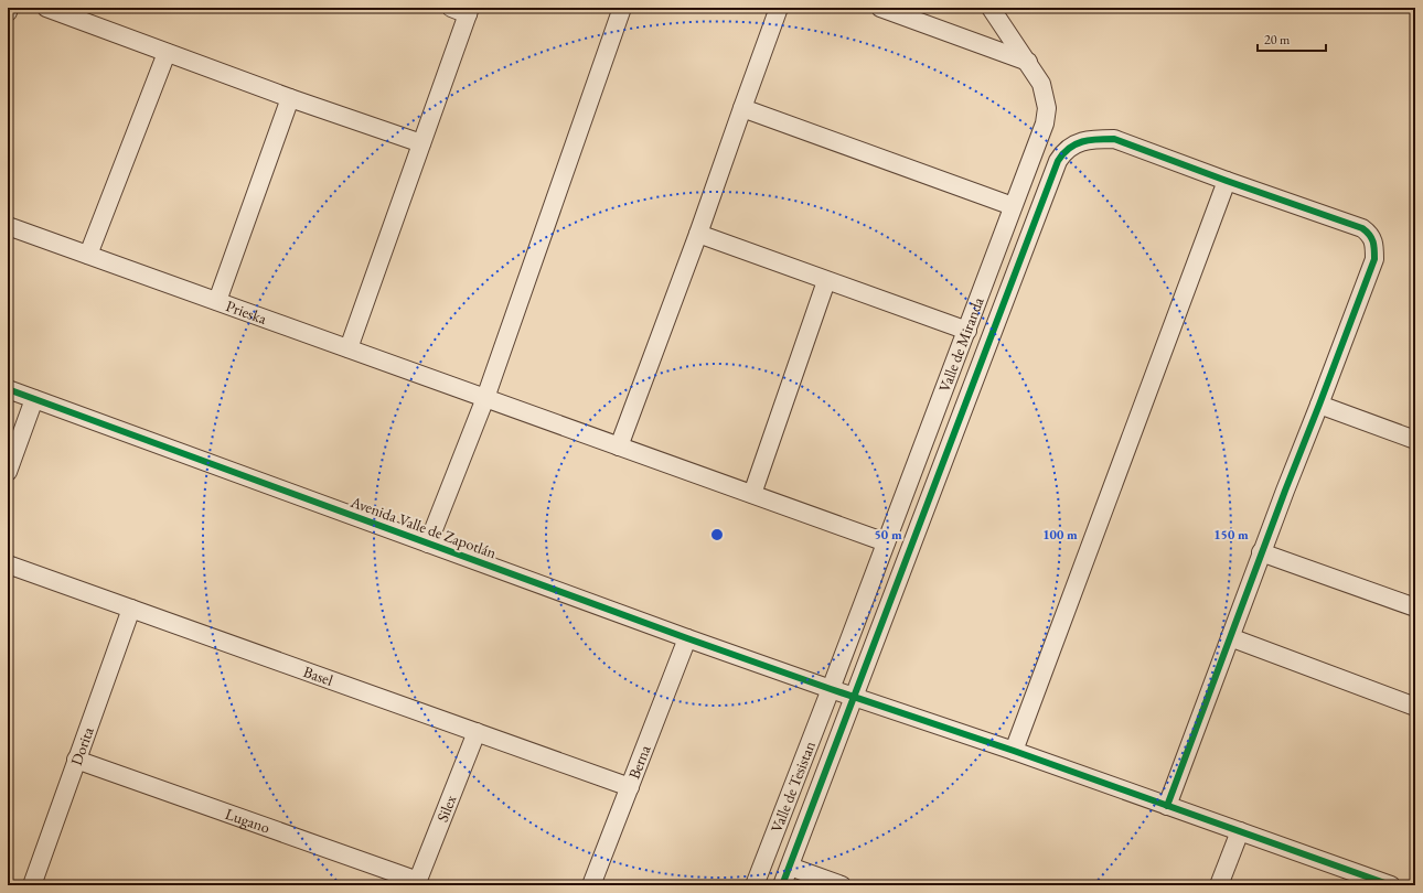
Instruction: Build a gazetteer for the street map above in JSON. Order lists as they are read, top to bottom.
{
  "streets": {
    "street": [
      "Prieska",
      "Valle de Miranda",
      "Avenida Valle de Zapotlán",
      "Basel",
      "Dorita",
      "Berna",
      "Valle de Tesistan",
      "Silex",
      "Lugano"
    ]
  },
  "crossings": [
    ["Prieska", "Valle de Miranda"],
    ["Valle de Miranda", "Avenida Valle de Zapotlán"],
    ["Valle de Miranda", "Valle de Tesistan"],
    ["Avenida Valle de Zapotlán", "Berna"],
    ["Avenida Valle de Zapotlán", "Valle de Tesistan"],
    ["Basel", "Dorita"],
    ["Basel", "Berna"],
    ["Basel", "Silex"],
    ["Dorita", "Lugano"],
    ["Silex", "Lugano"]
  ],
  "scale_bar": "20 m",
  "rings": ["50 m", "100 m", "150 m"]
}
